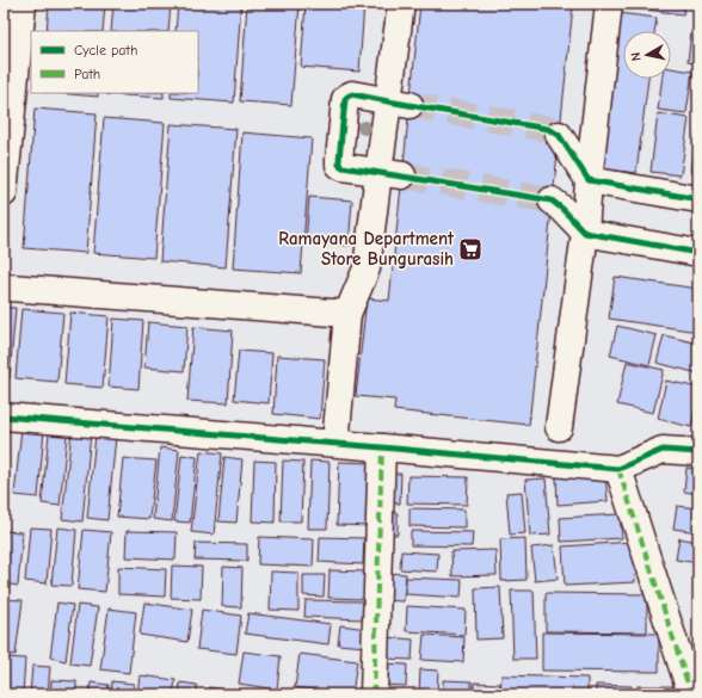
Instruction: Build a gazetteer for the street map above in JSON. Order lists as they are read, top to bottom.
{
  "places": {
    "supermarket": ["Ramayana Department Store Bungurasih"]
  },
  "legend": ["Cycle path", "Path"],
  "north": "left"
}
